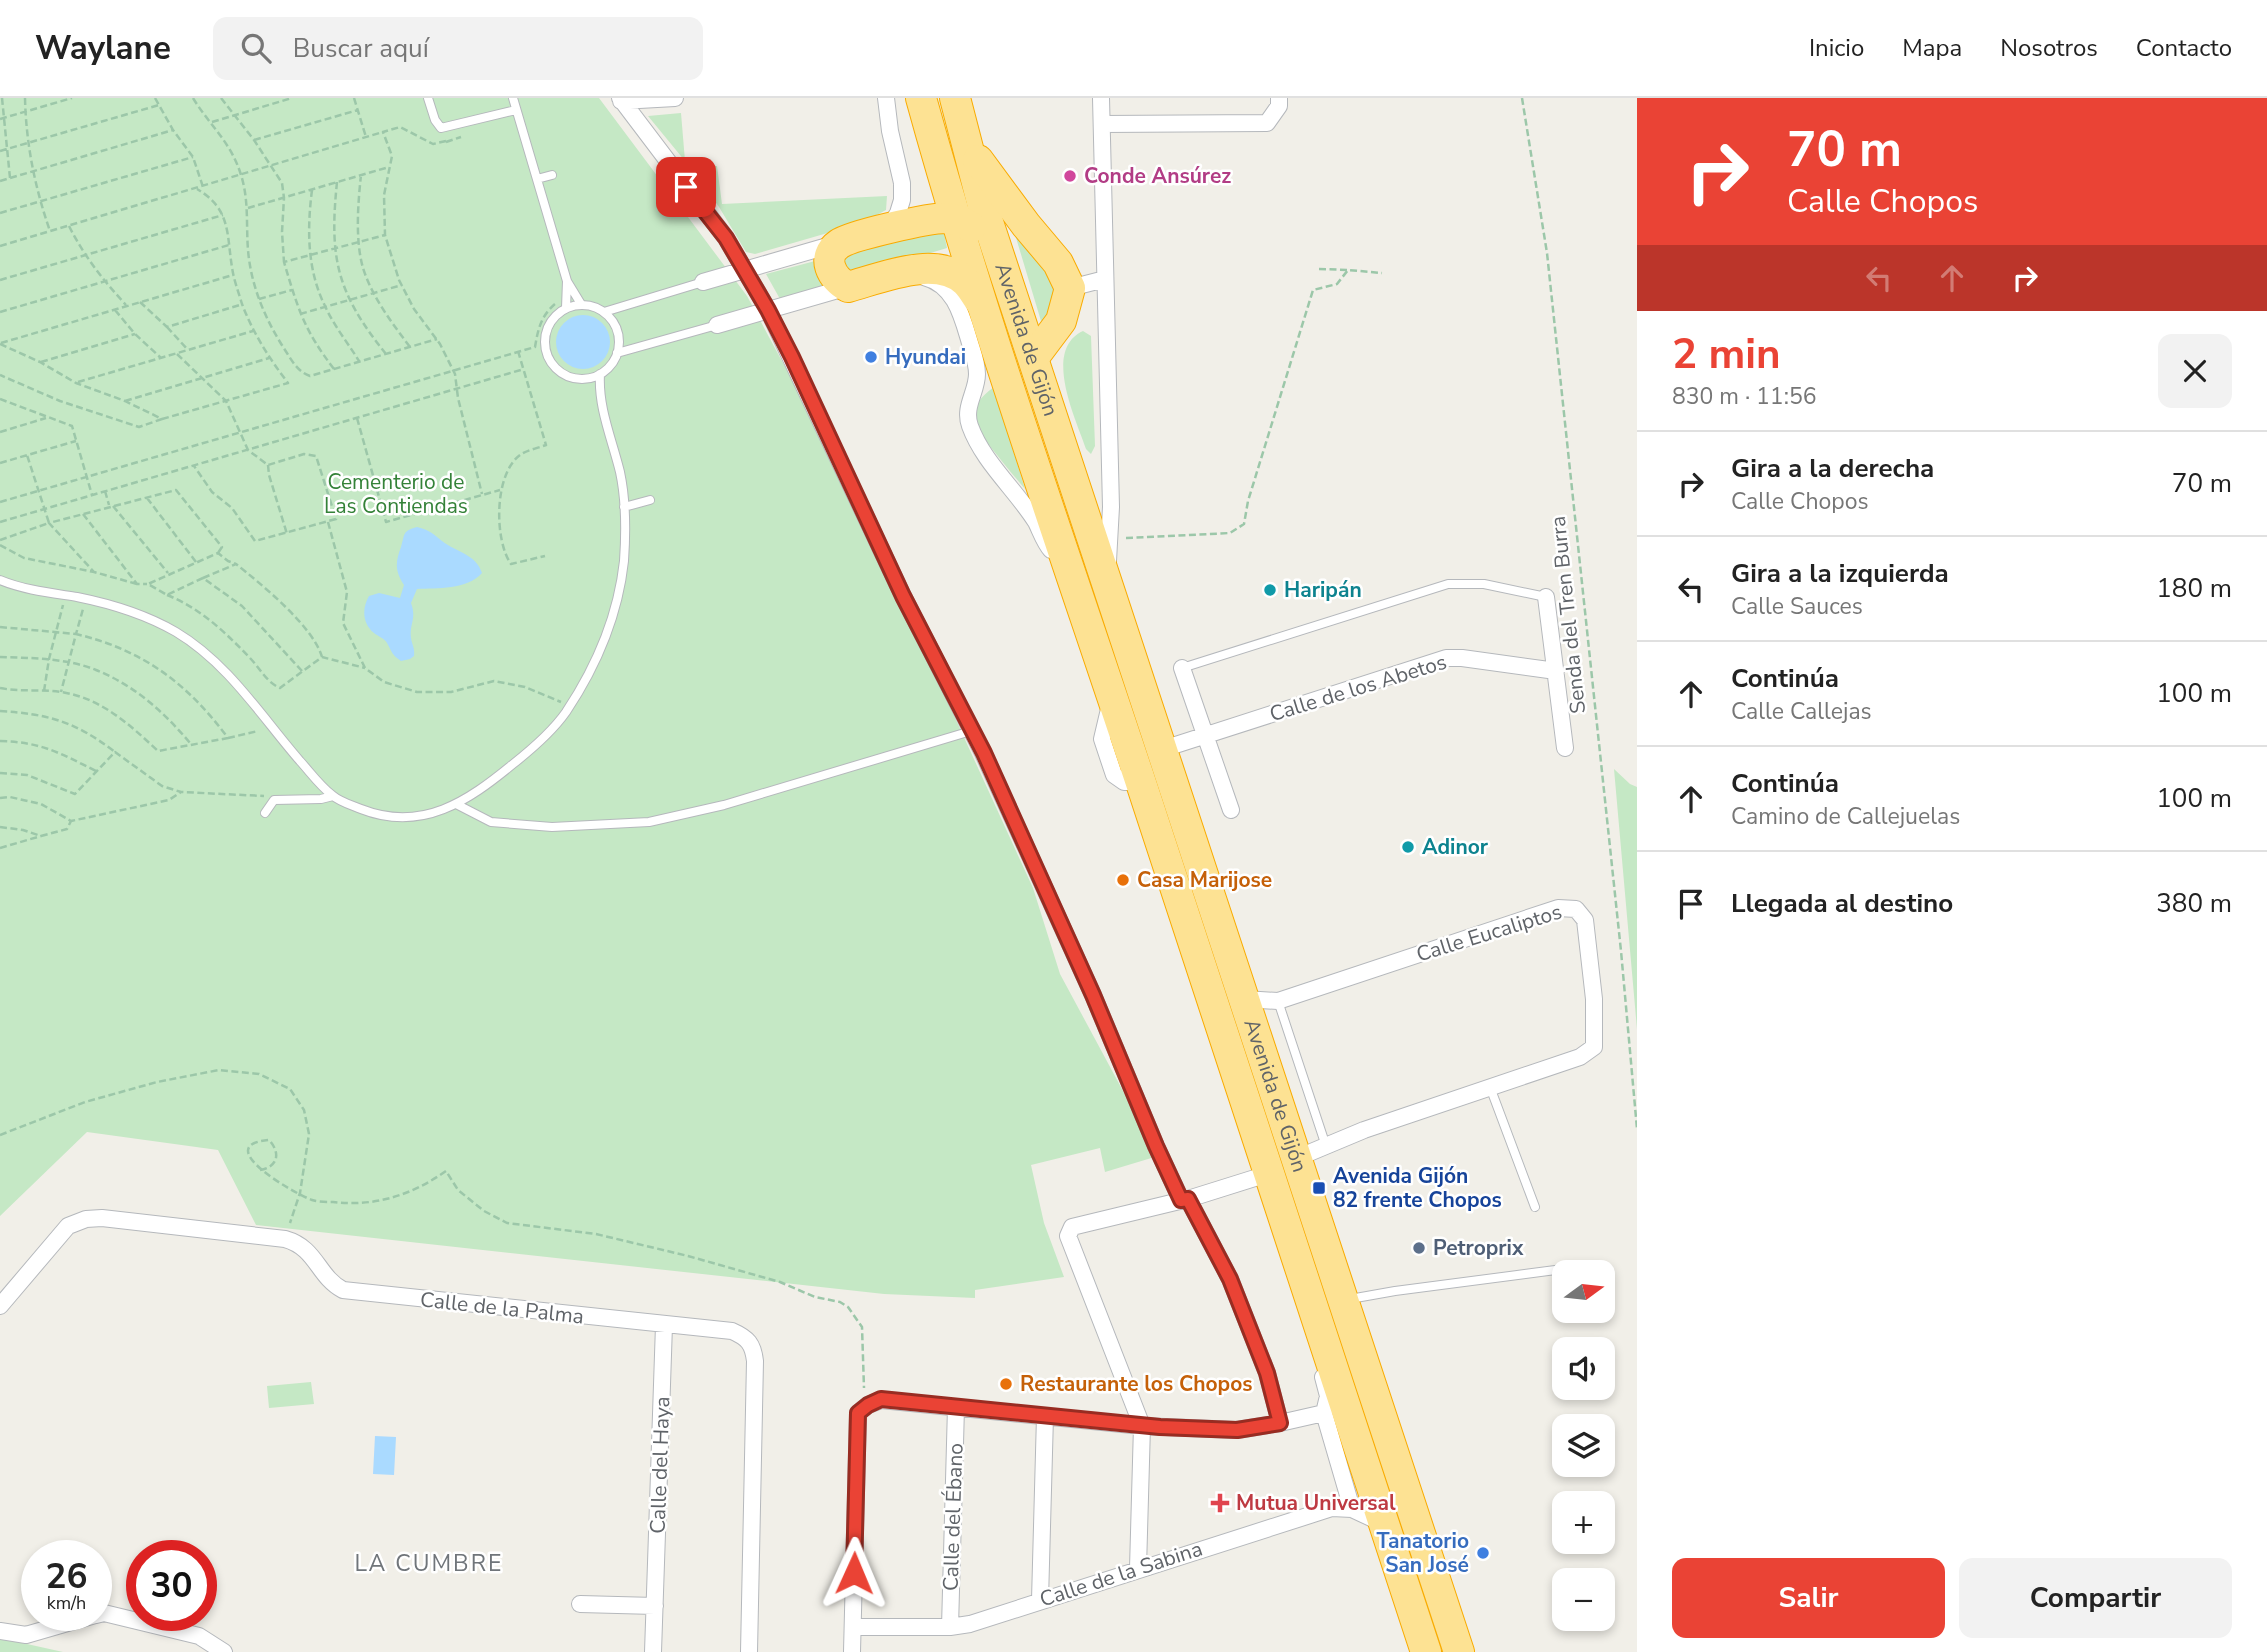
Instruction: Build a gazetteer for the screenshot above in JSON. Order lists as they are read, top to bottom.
{
  "streets": {
    "highway": ["Avenida de Gijón"],
    "street": [
      "Calle de los Abetos",
      "Calle Eucaliptos",
      "Calle de la Palma",
      "Calle del Haya",
      "Calle del Ébano",
      "Calle de la Sabina"
    ],
    "path": ["Senda del Tren Burra"]
  },
  "crossings": [
    ["Avenida de Gijón", "Calle de los Abetos"],
    ["Avenida de Gijón", "Calle Eucaliptos"],
    ["Avenida de Gijón", "Calle de la Sabina"],
    ["Calle de la Palma", "Calle del Haya"],
    ["Calle del Ébano", "Calle de la Sabina"]
  ],
  "districts": ["LA CUMBRE"],
  "parks": ["Cementerio de Las Contiendas"],
  "places": {
    "other": [
      "Conde Ansúrez",
      "Hyundai",
      "Haripán",
      "Adinor",
      "Casa Marijose",
      "Petroprix",
      "Restaurante los Chopos",
      "Tanatorio San José"
    ],
    "transit": ["Avenida Gijón 82 frente Chopos"],
    "health": ["Mutua Universal"]
  },
  "north": "right",
  "page": {
    "header": "Waylane",
    "search": "Buscar aquí",
    "nav": [
      "Inicio",
      "Mapa",
      "Nosotros",
      "Contacto"
    ],
    "turn": ["70 m", "Calle Chopos"],
    "heading": ["2 min", "830 m · 11:56"],
    "list": [
      {
        "name": "Gira a la derecha",
        "note": "Calle Chopos",
        "value": "70 m"
      },
      {
        "name": "Gira a la izquierda",
        "note": "Calle Sauces",
        "value": "180 m"
      },
      {
        "name": "Continúa",
        "note": "Calle Callejas",
        "value": "100 m"
      },
      {
        "name": "Continúa",
        "note": "Camino de Callejuelas",
        "value": "100 m"
      },
      {
        "name": "Llegada al destino",
        "value": "380 m"
      }
    ],
    "map_buttons": ["+", "−"],
    "speed": "26 km/h",
    "limit": "30",
    "buttons": ["Salir", "Compartir"]
  }
}
